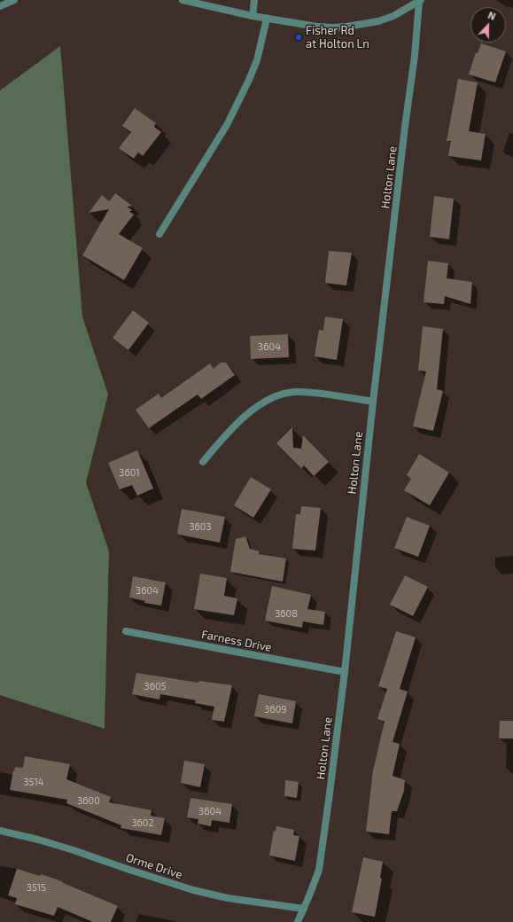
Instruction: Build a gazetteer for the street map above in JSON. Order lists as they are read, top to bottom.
{
  "streets": {
    "street": ["Holton Lane", "Farness Drive", "Orme Drive"]
  },
  "crossings": [
    ["Holton Lane", "Farness Drive"],
    ["Holton Lane", "Orme Drive"]
  ],
  "places": ["Fisher Rd at Holton Ln"],
  "house_numbers": [
    "3604",
    "3601",
    "3603",
    "3604",
    "3608",
    "3605",
    "3609",
    "3514",
    "3600",
    "3604",
    "3602",
    "3515"
  ],
  "north": "top"
}
